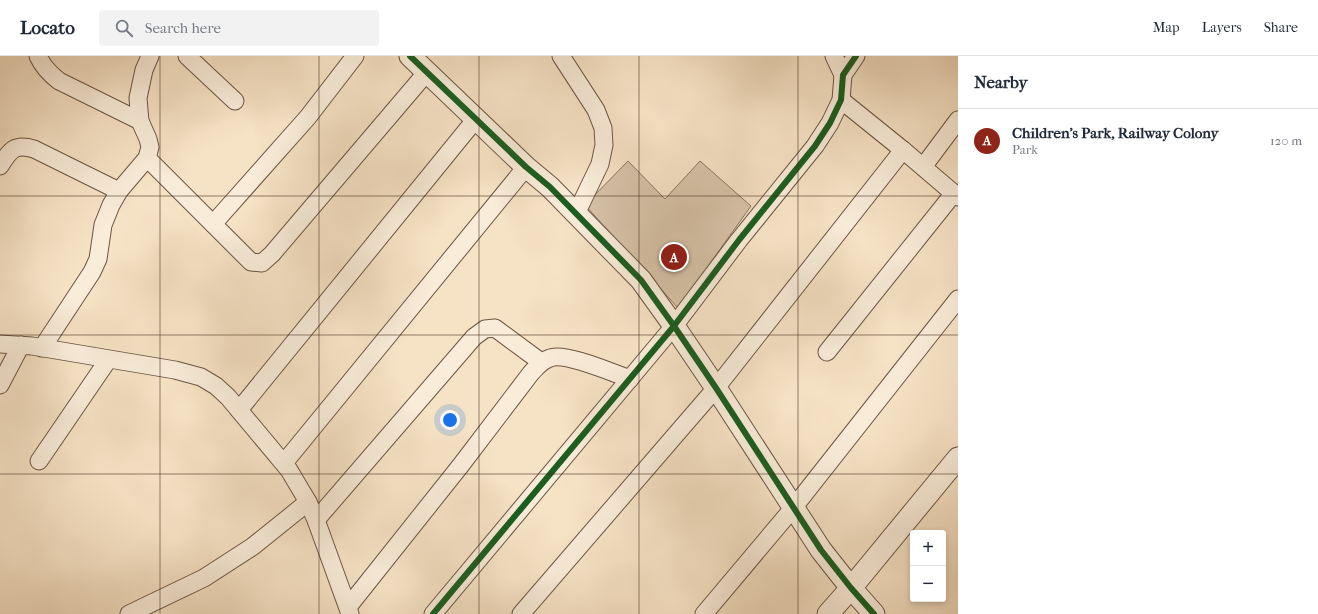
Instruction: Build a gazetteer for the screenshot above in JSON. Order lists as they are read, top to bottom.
{
  "page": {
    "header": "Locato",
    "search": "Search here",
    "nav": ["Map", "Layers", "Share"],
    "heading": "Nearby",
    "list": [
      {
        "mark": "A",
        "name": "Children's Park, Railway Colony",
        "note": "Park",
        "value": "120 m"
      }
    ],
    "pins": "A",
    "map_buttons": ["+", "−"]
  }
}
